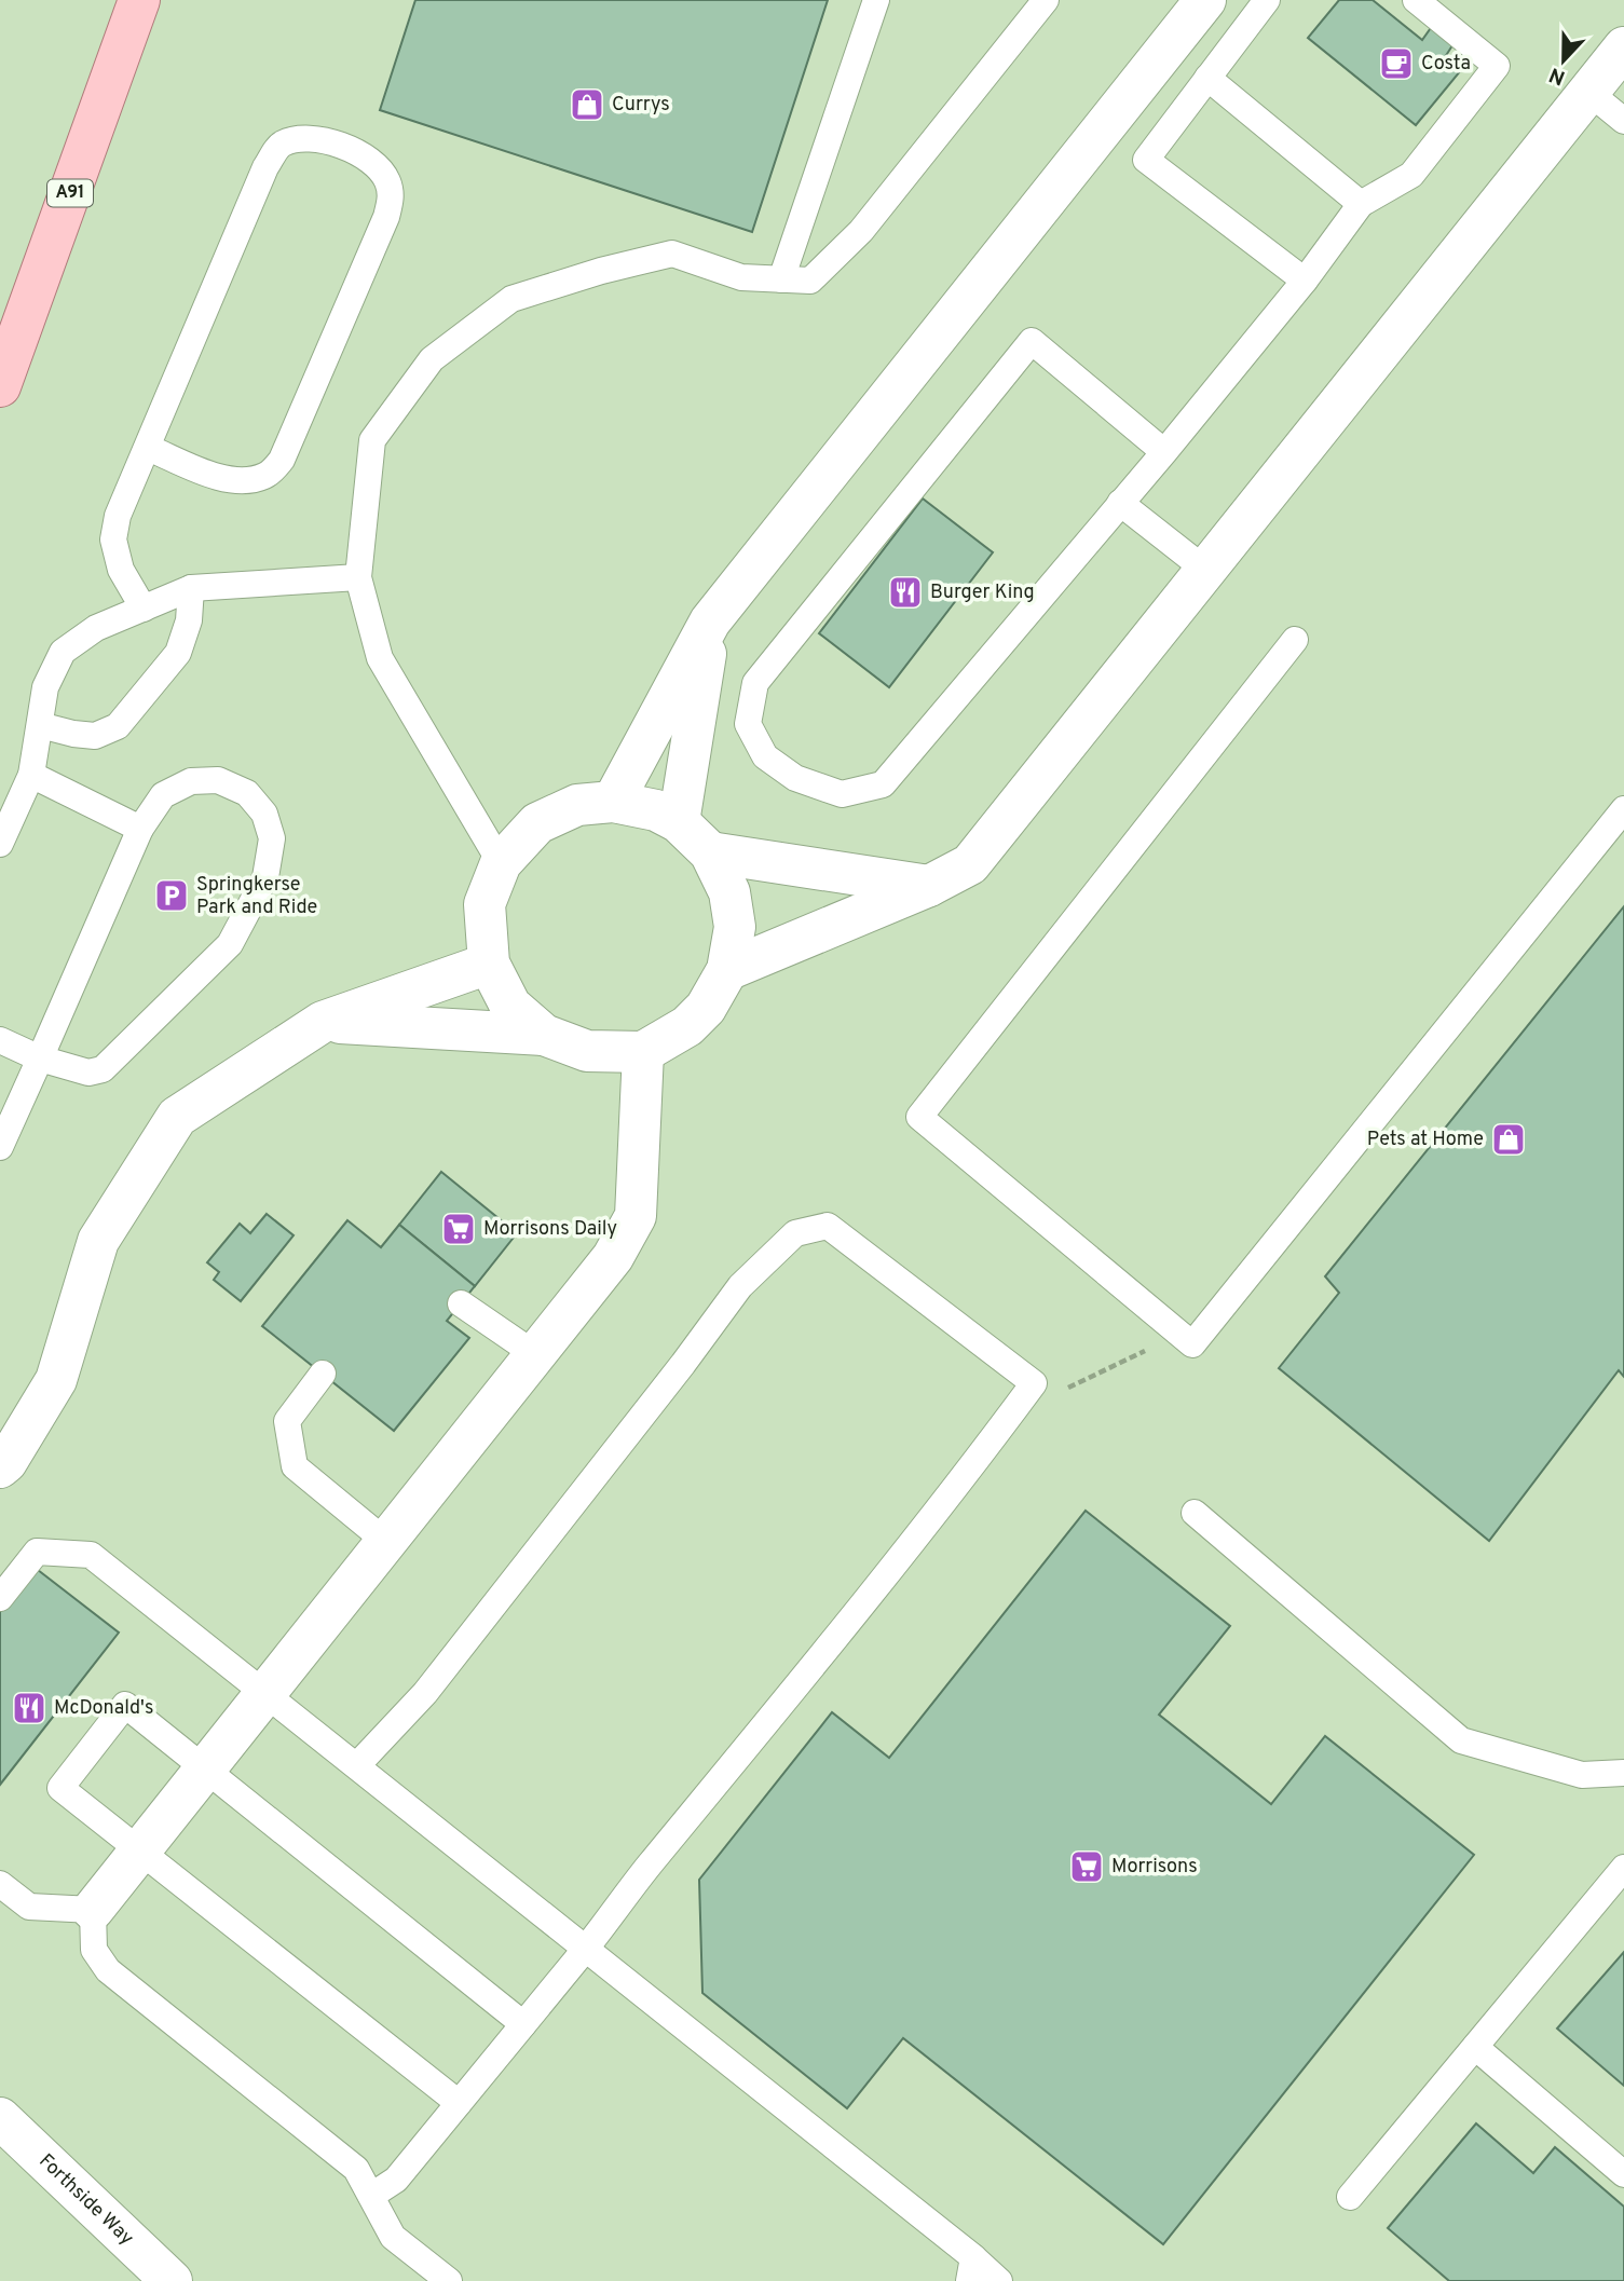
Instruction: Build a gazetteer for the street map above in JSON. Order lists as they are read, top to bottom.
{
  "streets": {
    "main road": ["A91"],
    "street": ["Forthside Way"]
  },
  "places": {
    "cafe": ["Costa"],
    "shop": ["Currys", "Pets at Home"],
    "restaurant": ["Burger King", "McDonald's"],
    "parking": ["Springkerse Park and Ride"],
    "supermarket": ["Morrisons Daily", "Morrisons"]
  },
  "north": "bottom"
}
